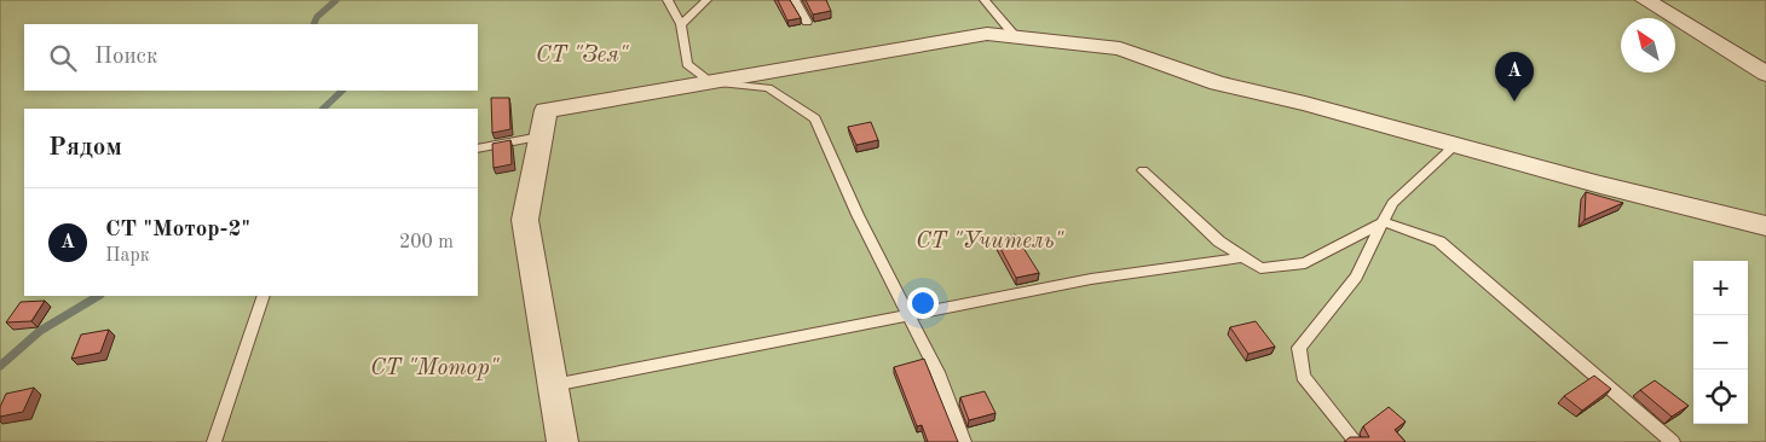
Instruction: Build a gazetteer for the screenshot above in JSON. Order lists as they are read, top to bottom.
{
  "parks": ["СТ \"Зея\"", "СТ \"Учитель\"", "СТ \"Мотор\""],
  "north": "top left",
  "page": {
    "search": "Поиск",
    "pins": "A",
    "heading": "Рядом",
    "list": [
      {
        "mark": "A",
        "name": "СТ \"Мотор-2\"",
        "note": "Парк",
        "value": "200 m"
      }
    ],
    "map_buttons": ["+", "−"]
  }
}
